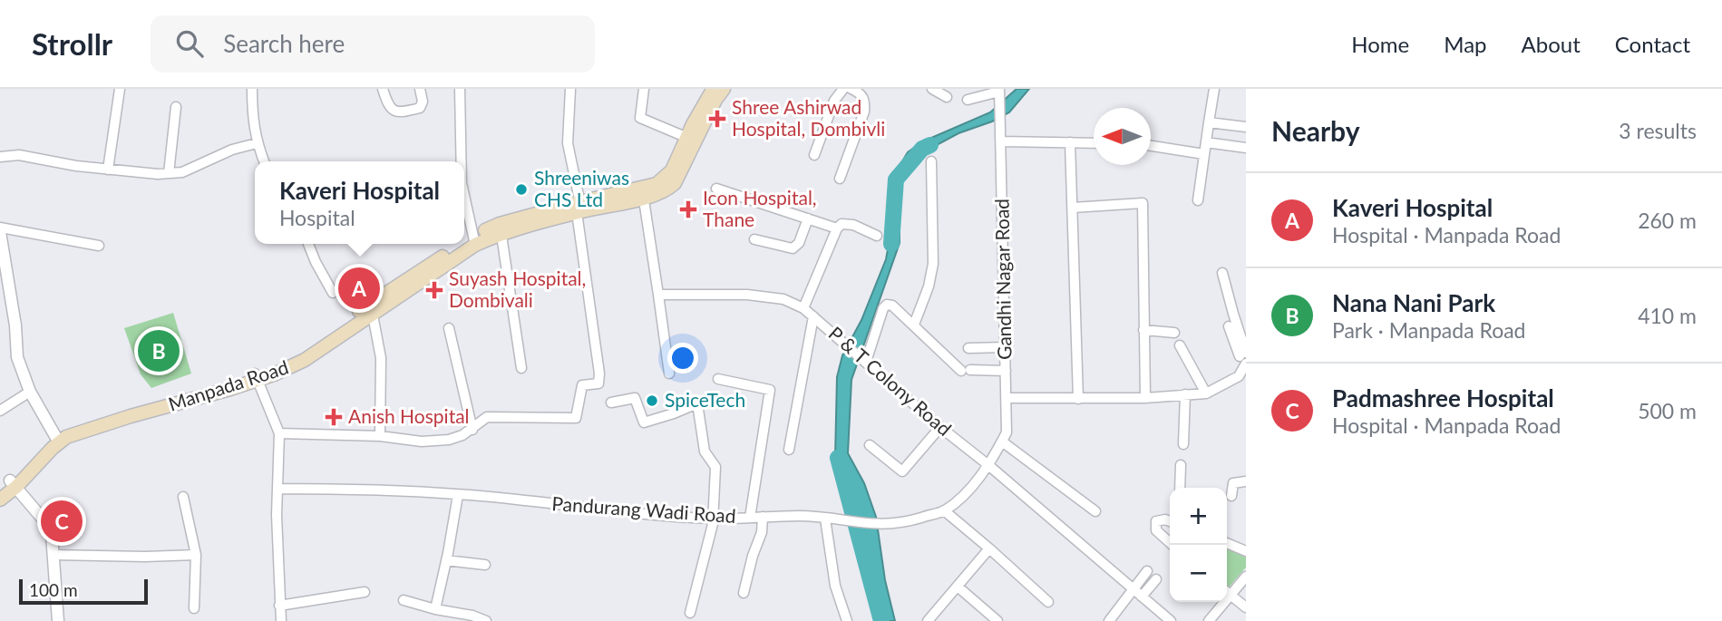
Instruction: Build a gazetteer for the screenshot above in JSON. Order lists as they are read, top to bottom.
{
  "streets": {
    "main road": ["Manpada Road"],
    "street": ["Gandhi Nagar Road", "P & T Colony Road", "Pandurang Wadi Road"]
  },
  "crossings": [
    ["Gandhi Nagar Road", "P & T Colony Road"],
    ["Gandhi Nagar Road", "Pandurang Wadi Road"],
    ["P & T Colony Road", "Pandurang Wadi Road"]
  ],
  "places": {
    "health": [
      "Shree Ashirwad Hospital, Dombivli",
      "Icon Hospital, Thane",
      "Suyash Hospital, Dombivali",
      "Anish Hospital"
    ],
    "other": ["Shreeniwas CHS Ltd", "SpiceTech"]
  },
  "scale_bar": "100 m",
  "north": "left",
  "page": {
    "header": "Strollr",
    "search": "Search here",
    "nav": [
      "Home",
      "Map",
      "About",
      "Contact"
    ],
    "heading": ["Nearby", "3 results"],
    "popup": ["Kaveri Hospital", "Hospital"],
    "list": [
      {
        "mark": "A",
        "name": "Kaveri Hospital",
        "note": "Hospital · Manpada Road",
        "value": "260 m"
      },
      {
        "mark": "B",
        "name": "Nana Nani Park",
        "note": "Park · Manpada Road",
        "value": "410 m"
      },
      {
        "mark": "C",
        "name": "Padmashree Hospital",
        "note": "Hospital · Manpada Road",
        "value": "500 m"
      }
    ],
    "pins": ["A", "B", "C"],
    "map_buttons": ["+", "−"],
    "scale": "100 m"
  }
}
